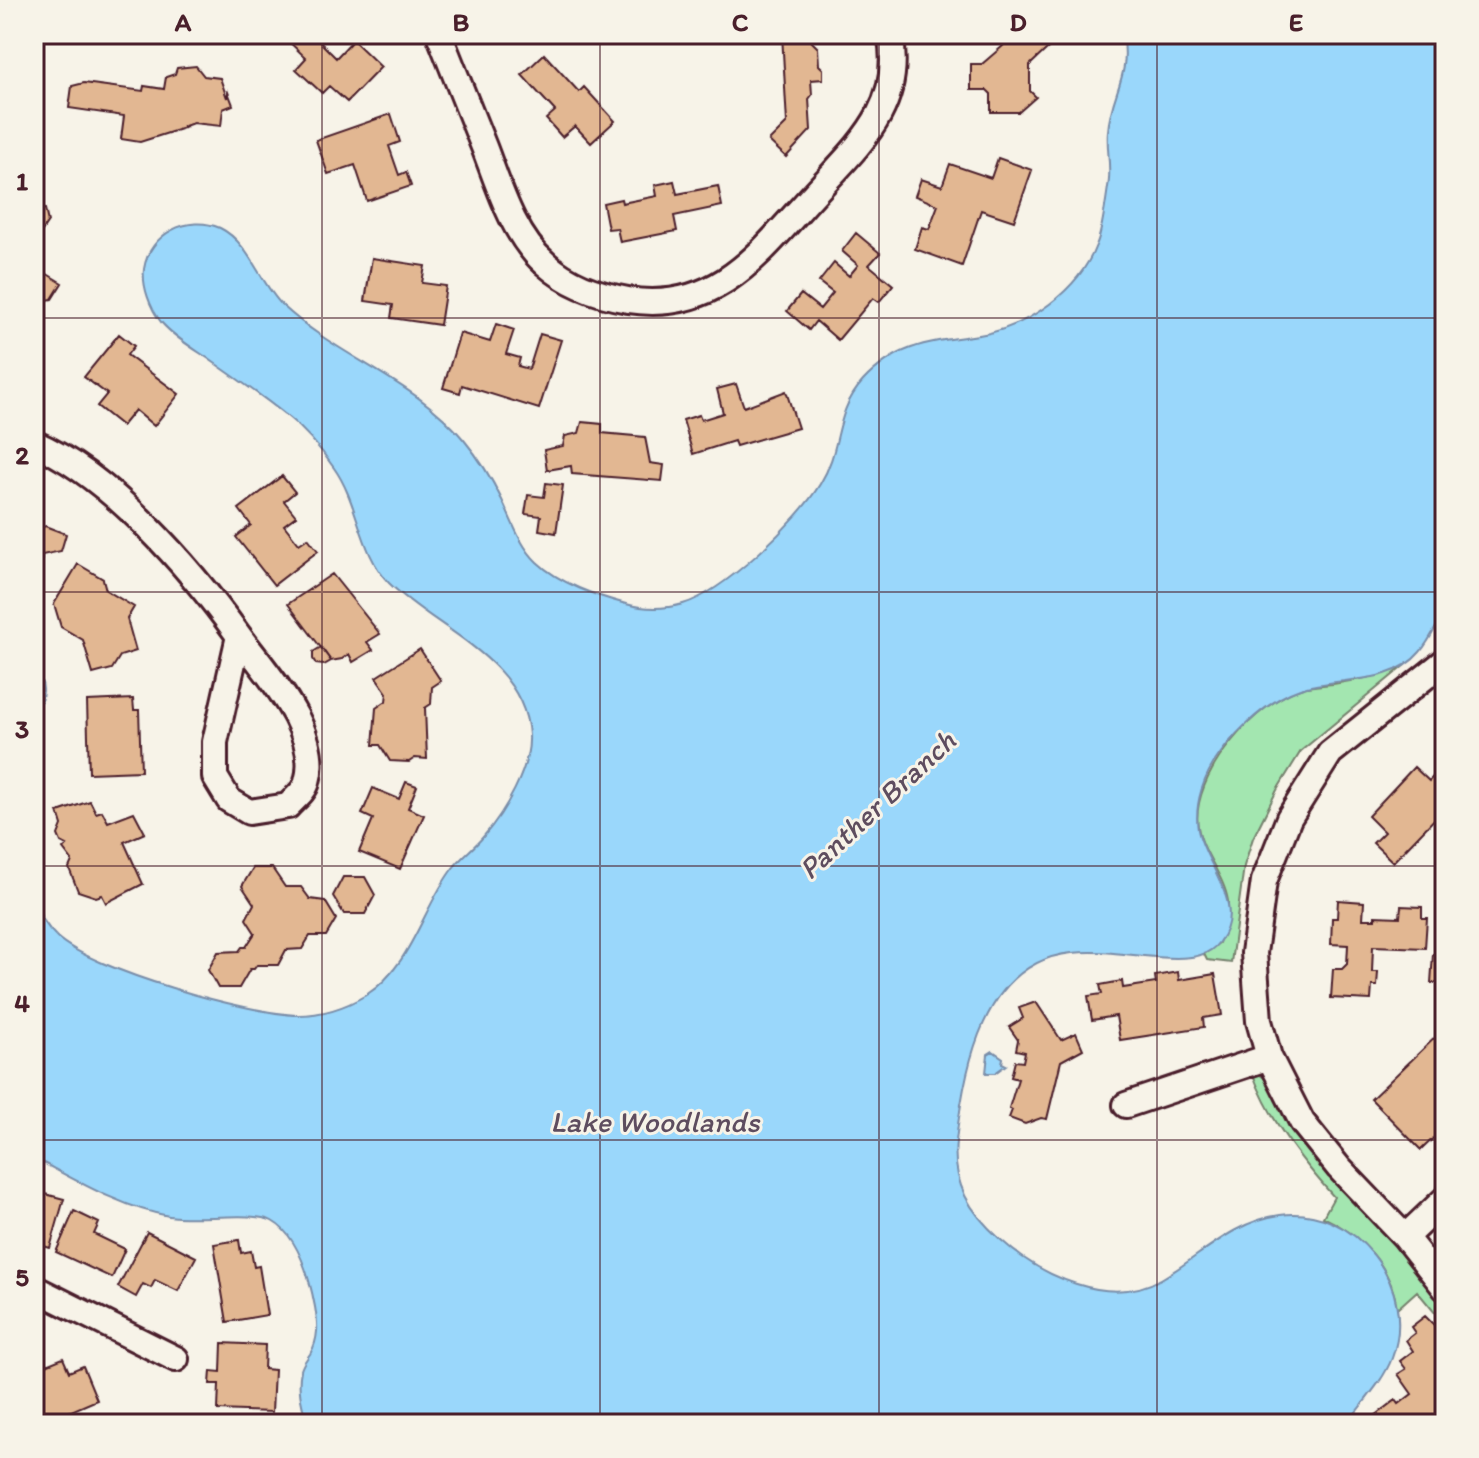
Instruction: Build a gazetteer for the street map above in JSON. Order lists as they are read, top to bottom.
{
  "water": ["Panther Branch", "Lake Woodlands"],
  "grid": {
    "columns": [
      "A",
      "B",
      "C",
      "D",
      "E"
    ],
    "rows": [
      "1",
      "2",
      "3",
      "4",
      "5"
    ]
  }
}
